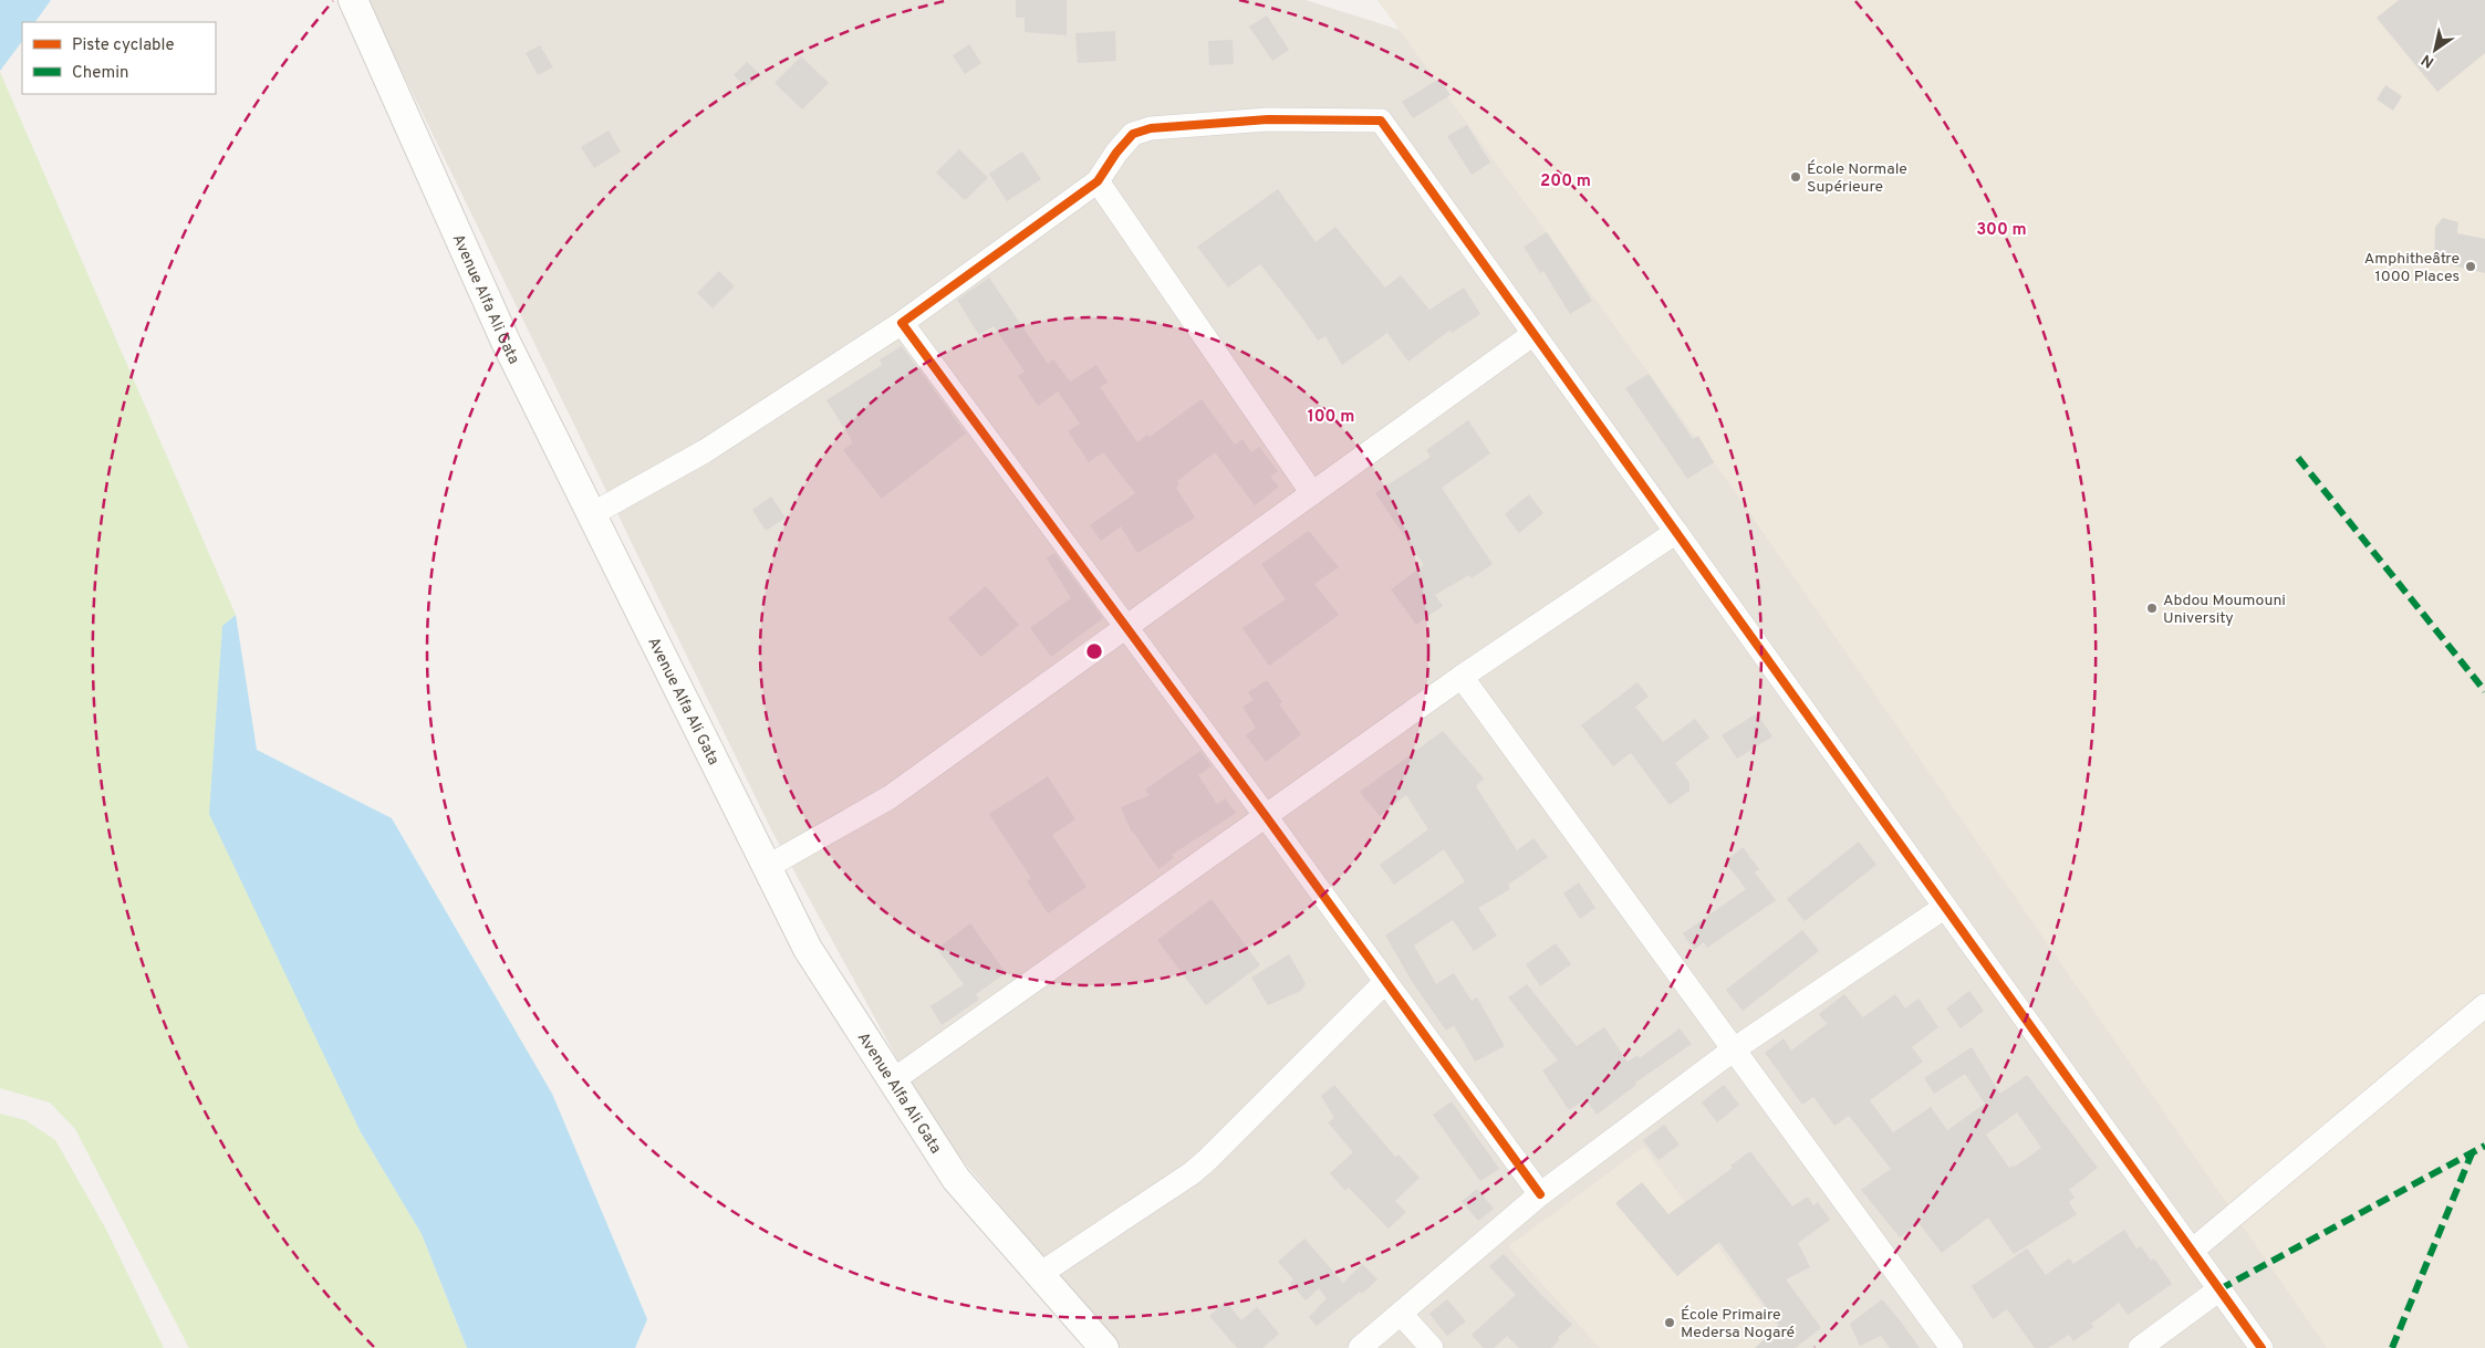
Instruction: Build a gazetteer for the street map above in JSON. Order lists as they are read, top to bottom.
{
  "streets": {
    "street": ["Avenue Alfa Ali Gata"]
  },
  "places": [
    "École Normale Supérieure",
    "Amphitheâtre 1000 Places",
    "Abdou Moumouni University",
    "École Primaire Medersa Nogaré"
  ],
  "legend": ["Piste cyclable", "Chemin"],
  "north": "bottom left",
  "rings": ["200 m", "300 m", "100 m"]
}
